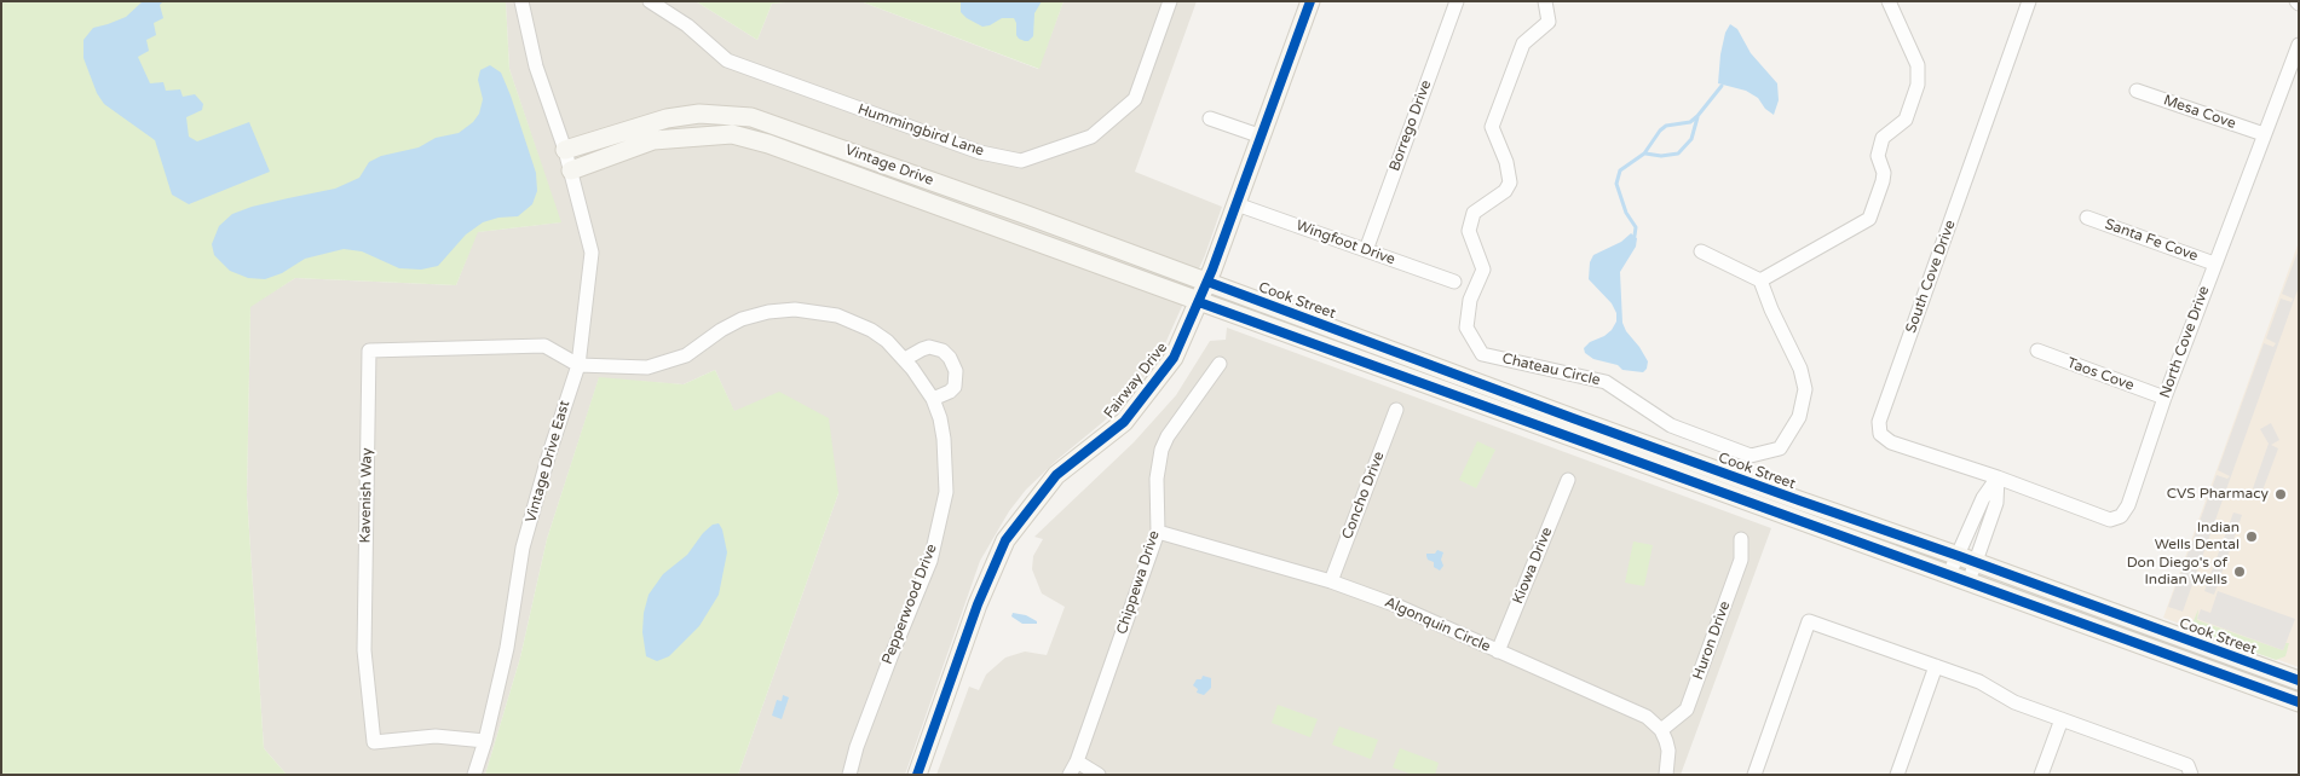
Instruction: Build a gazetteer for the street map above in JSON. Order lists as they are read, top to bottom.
{
  "streets": {
    "street": [
      "Mesa Cove",
      "Borrego Drive",
      "Hummingbird Lane",
      "Vintage Drive",
      "Santa Fe Cove",
      "Wingfoot Drive",
      "South Cove Drive",
      "Cook Street",
      "North Cove Drive",
      "Chateau Circle",
      "Taos Cove",
      "Fairway Drive",
      "Vintage Drive East",
      "Kavenish Way",
      "Concho Drive",
      "Kiowa Drive",
      "Chippewa Drive",
      "Pepperwood Drive",
      "Algonquin Circle",
      "Huron Drive"
    ]
  },
  "crossings": [
    ["Mesa Cove", "North Cove Drive"],
    ["Borrego Drive", "Wingfoot Drive"],
    ["Vintage Drive", "Cook Street"],
    ["Vintage Drive", "Fairway Drive"],
    ["Vintage Drive", "Vintage Drive East"],
    ["Santa Fe Cove", "North Cove Drive"],
    ["Wingfoot Drive", "Fairway Drive"],
    ["South Cove Drive", "North Cove Drive"],
    ["Cook Street", "Fairway Drive"],
    ["North Cove Drive", "Taos Cove"],
    ["Vintage Drive East", "Kavenish Way"],
    ["Vintage Drive East", "Pepperwood Drive"],
    ["Kavenish Way", "Pepperwood Drive"],
    ["Concho Drive", "Algonquin Circle"],
    ["Kiowa Drive", "Algonquin Circle"],
    ["Chippewa Drive", "Algonquin Circle"],
    ["Algonquin Circle", "Huron Drive"]
  ],
  "places": ["CVS Pharmacy", "Indian Wells Dental", "Don Diego's of Indian Wells"]
}
